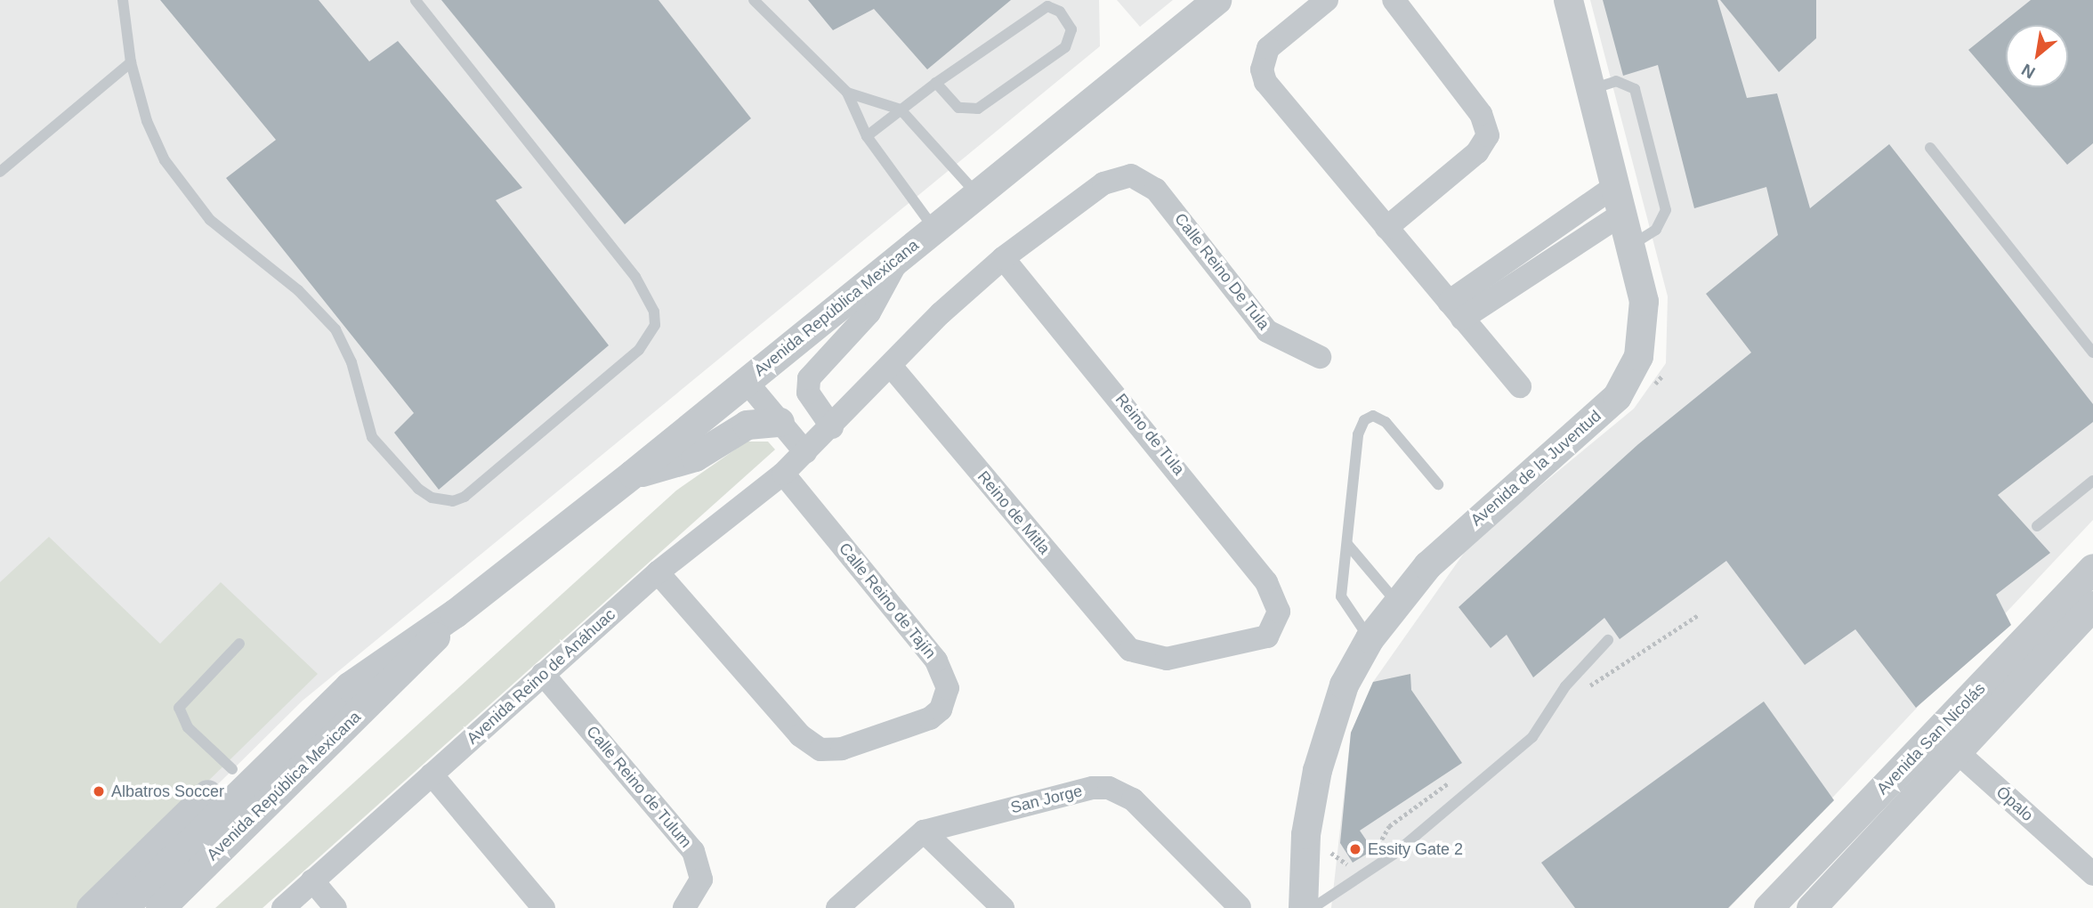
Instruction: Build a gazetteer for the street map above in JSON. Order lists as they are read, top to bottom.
{
  "streets": {
    "street": [
      "Calle Reino De Tula",
      "Avenida República Mexicana",
      "Reino de Tula",
      "Avenida de la Juventud",
      "Reino de Mitla",
      "Calle Reino de Tajín",
      "Avenida Reino de Anáhuac",
      "Avenida San Nicolás",
      "Calle Reino de Tulum",
      "San Jorge",
      "Ópalo"
    ]
  },
  "crossings": [
    ["Calle Reino De Tula", "Avenida Reino de Anáhuac"],
    ["Reino de Tula", "Reino de Mitla"],
    ["Reino de Tula", "Avenida Reino de Anáhuac"],
    ["Reino de Mitla", "Avenida Reino de Anáhuac"],
    ["Calle Reino de Tajín", "Avenida Reino de Anáhuac"],
    ["Avenida Reino de Anáhuac", "Calle Reino de Tulum"],
    ["Avenida San Nicolás", "Ópalo"]
  ],
  "places": ["Albatros Soccer", "Essity Gate 2"],
  "north": "bottom left"
}
